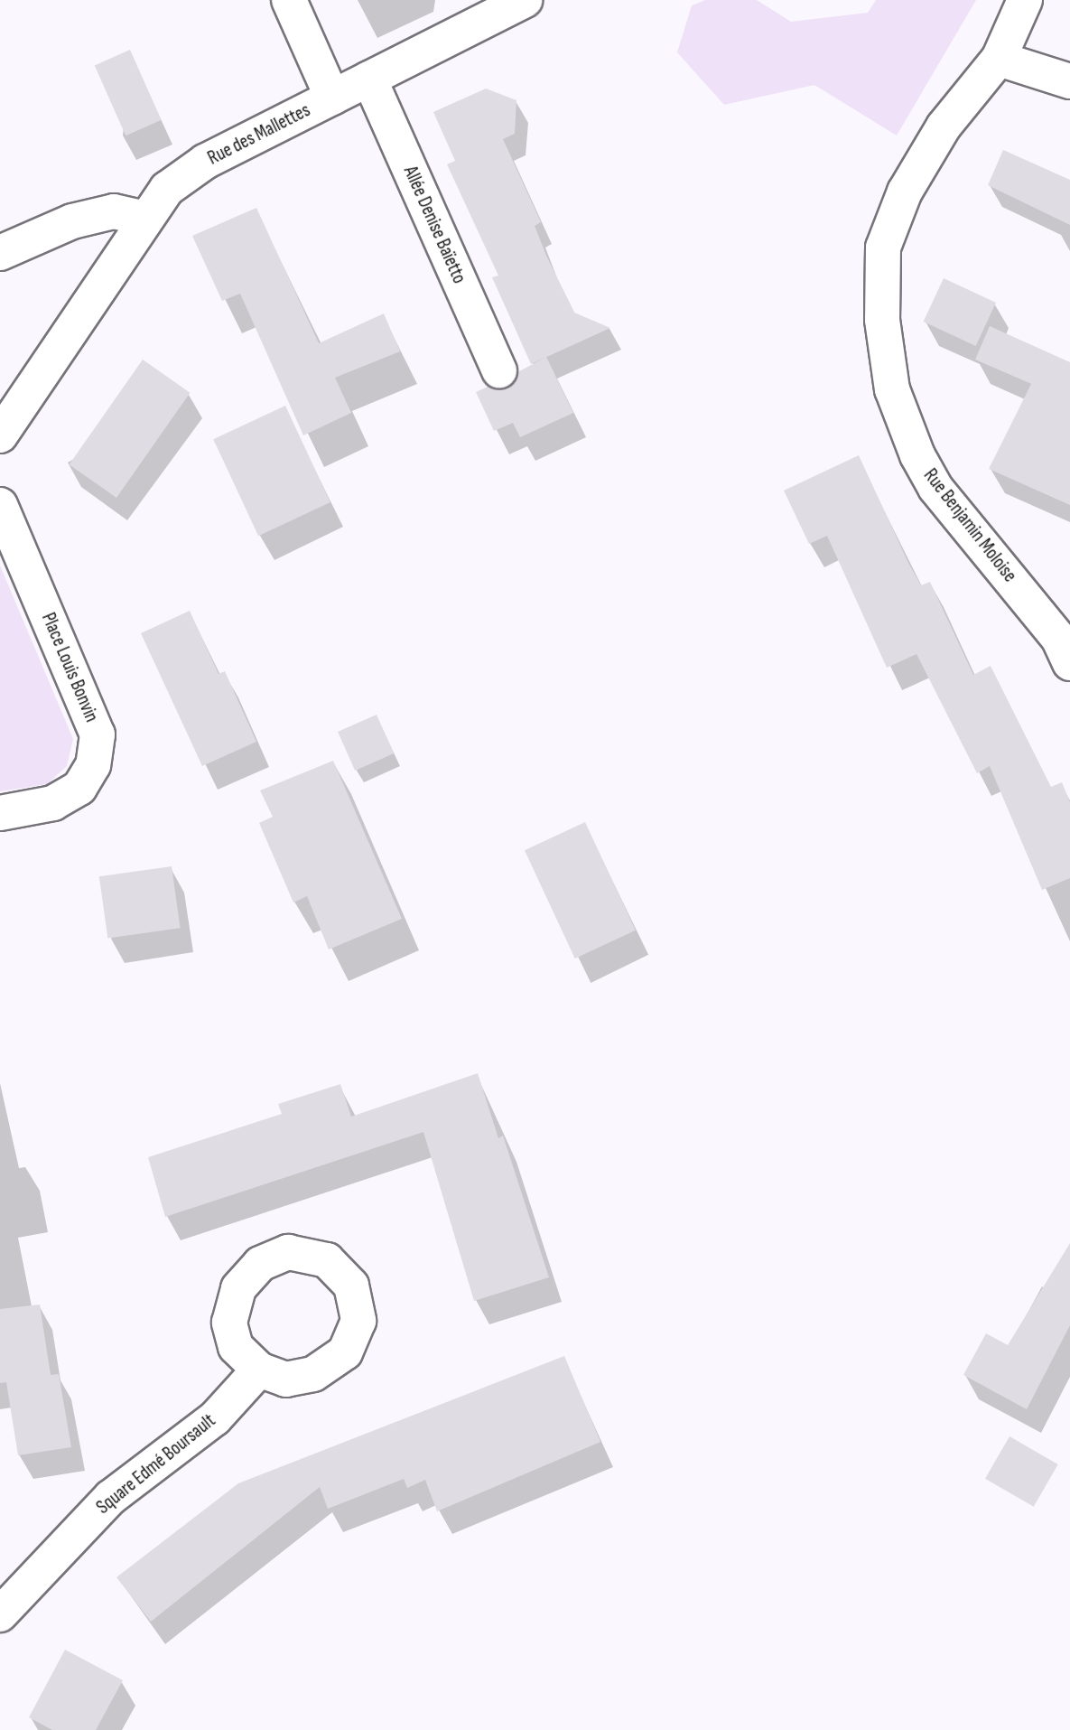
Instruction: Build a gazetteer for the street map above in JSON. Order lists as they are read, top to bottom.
{
  "streets": {
    "street": [
      "Rue des Mallettes",
      "Allée Denise Baïetto",
      "Rue Benjamin Moloise",
      "Place Louis Bonvin",
      "Square Edmé Boursault"
    ]
  },
  "crossings": [
    ["Rue des Mallettes", "Allée Denise Baïetto"]
  ]
}
